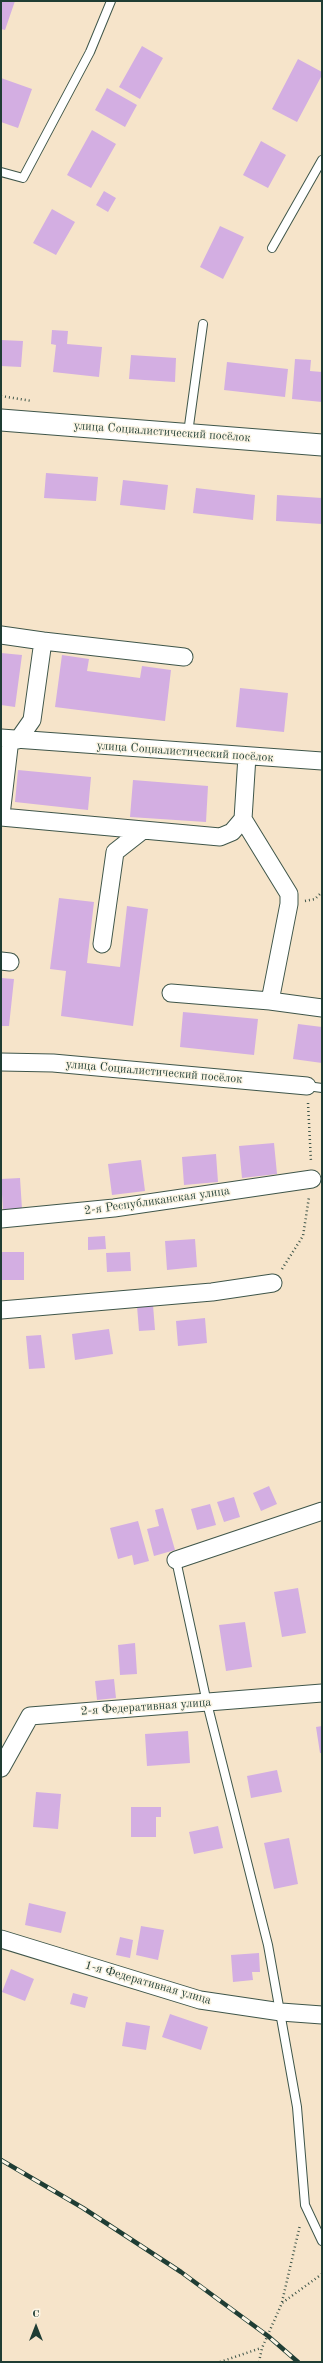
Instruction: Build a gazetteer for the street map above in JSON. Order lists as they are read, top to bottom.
{
  "streets": {
    "street": [
      "улица Социалистический посёлок",
      "2-я Республиканская улица",
      "2-я Федеративная улица",
      "1-я Федеративная улица"
    ]
  },
  "north": "top"
}
